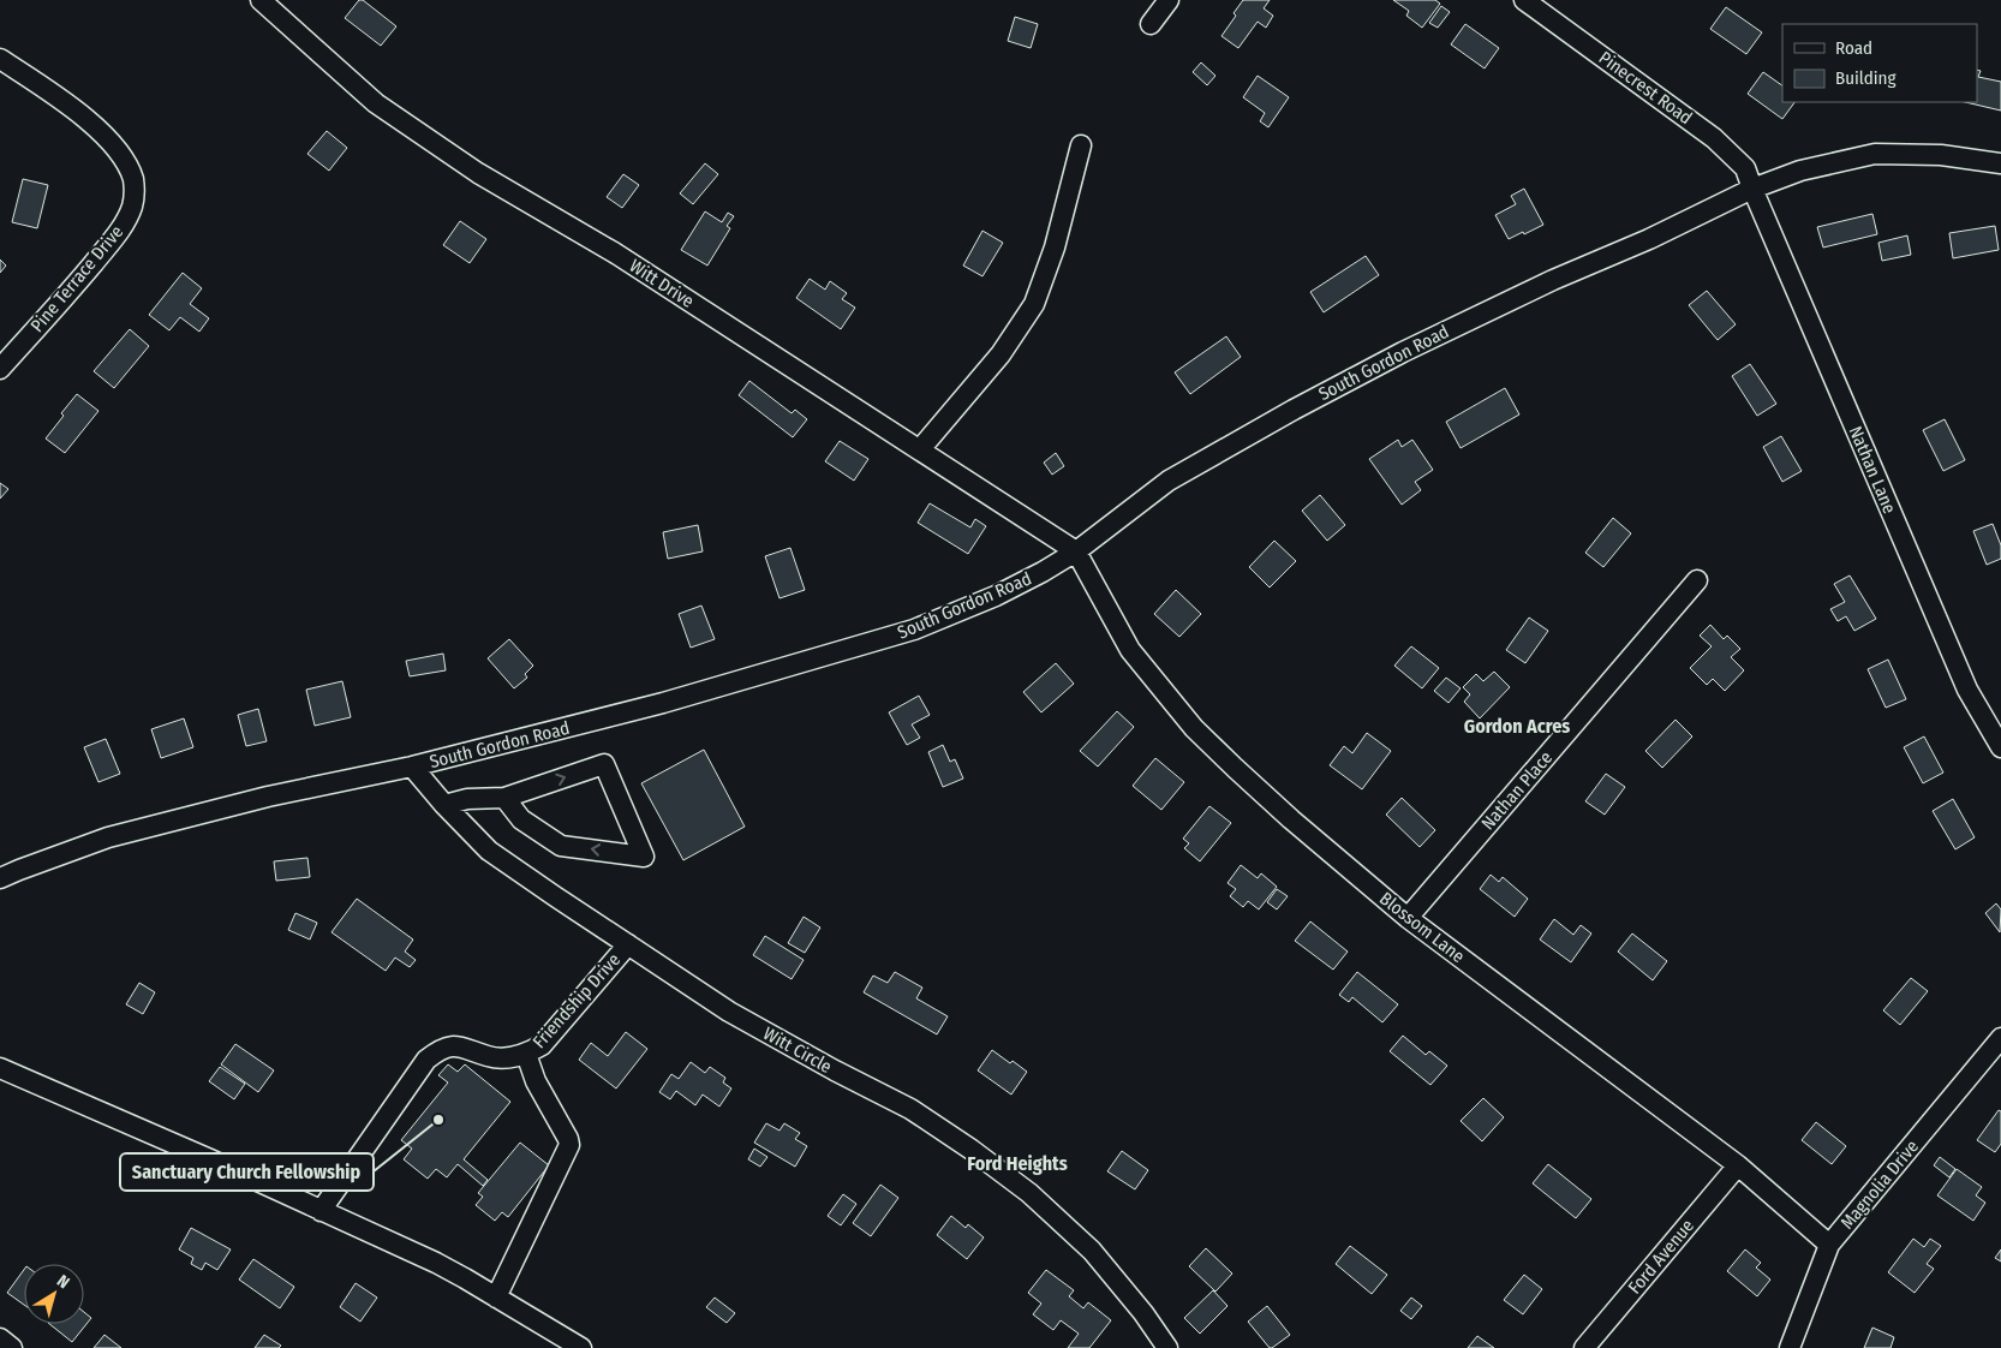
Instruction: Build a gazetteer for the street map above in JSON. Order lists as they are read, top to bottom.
{
  "streets": {
    "street": [
      "Pinecrest Road",
      "Pine Terrace Drive",
      "Witt Drive",
      "South Gordon Road",
      "Nathan Lane",
      "Nathan Place",
      "Blossom Lane",
      "Friendship Drive",
      "Witt Circle",
      "Magnolia Drive",
      "Ford Avenue"
    ]
  },
  "crossings": [
    ["Pinecrest Road", "South Gordon Road"],
    ["Pinecrest Road", "Nathan Lane"],
    ["Witt Drive", "South Gordon Road"],
    ["Witt Drive", "Blossom Lane"],
    ["South Gordon Road", "Nathan Lane"],
    ["South Gordon Road", "Blossom Lane"],
    ["South Gordon Road", "Witt Circle"],
    ["Nathan Place", "Blossom Lane"],
    ["Blossom Lane", "Magnolia Drive"],
    ["Blossom Lane", "Ford Avenue"],
    ["Friendship Drive", "Witt Circle"]
  ],
  "districts": ["Gordon Acres", "Ford Heights"],
  "places": ["Sanctuary Church Fellowship"],
  "legend": ["Road", "Building"],
  "north": "top right"
}
